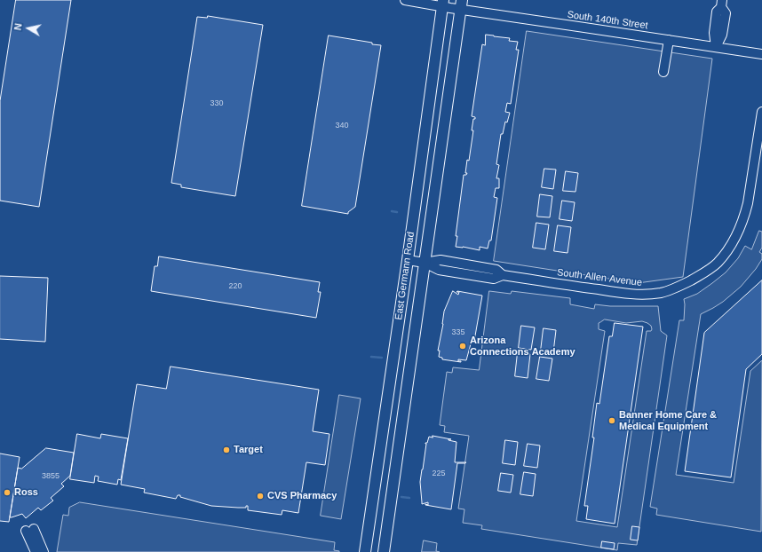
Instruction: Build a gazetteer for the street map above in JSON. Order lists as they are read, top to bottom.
{
  "streets": {
    "main road": ["East Germann Road"],
    "street": ["South 140th Street", "South Allen Avenue"]
  },
  "crossings": [
    ["South 140th Street", "East Germann Road"],
    ["East Germann Road", "South Allen Avenue"]
  ],
  "places": [
    "Arizona Connections Academy",
    "Banner Home Care & Medical Equipment",
    "Target",
    "Ross",
    "CVS Pharmacy"
  ],
  "house_numbers": [
    "330",
    "340",
    "220",
    "335",
    "225",
    "3855"
  ],
  "north": "left"
}
